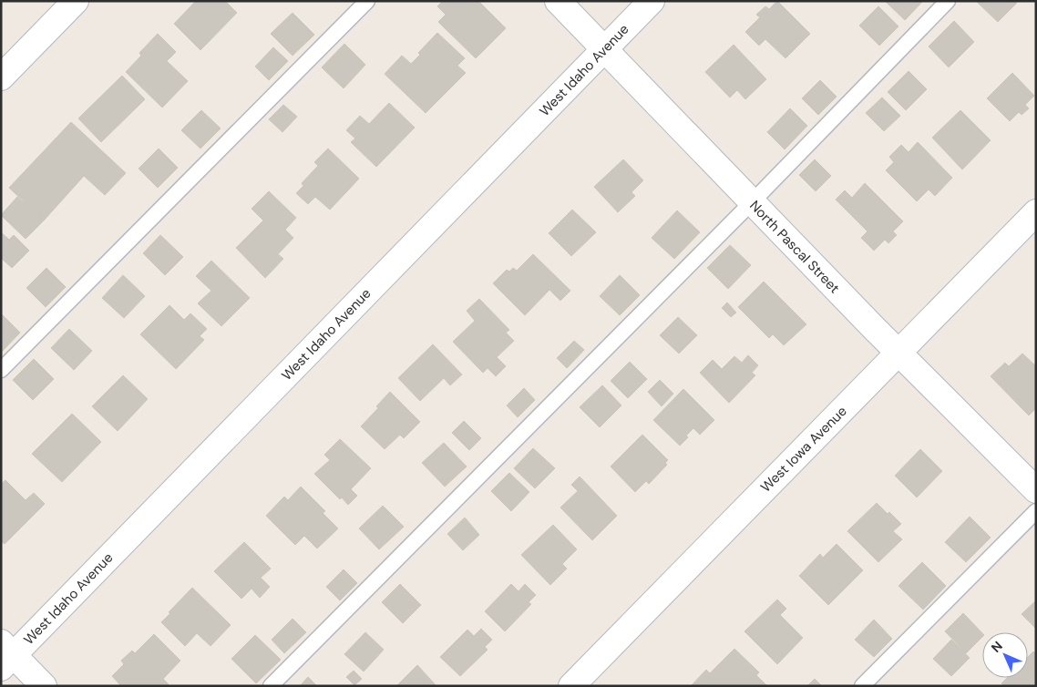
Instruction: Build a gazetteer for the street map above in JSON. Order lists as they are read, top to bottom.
{
  "streets": {
    "street": ["West Idaho Avenue", "North Pascal Street", "West Iowa Avenue"]
  },
  "crossings": [
    ["West Idaho Avenue", "North Pascal Street"],
    ["North Pascal Street", "West Iowa Avenue"]
  ],
  "north": "top left"
}
